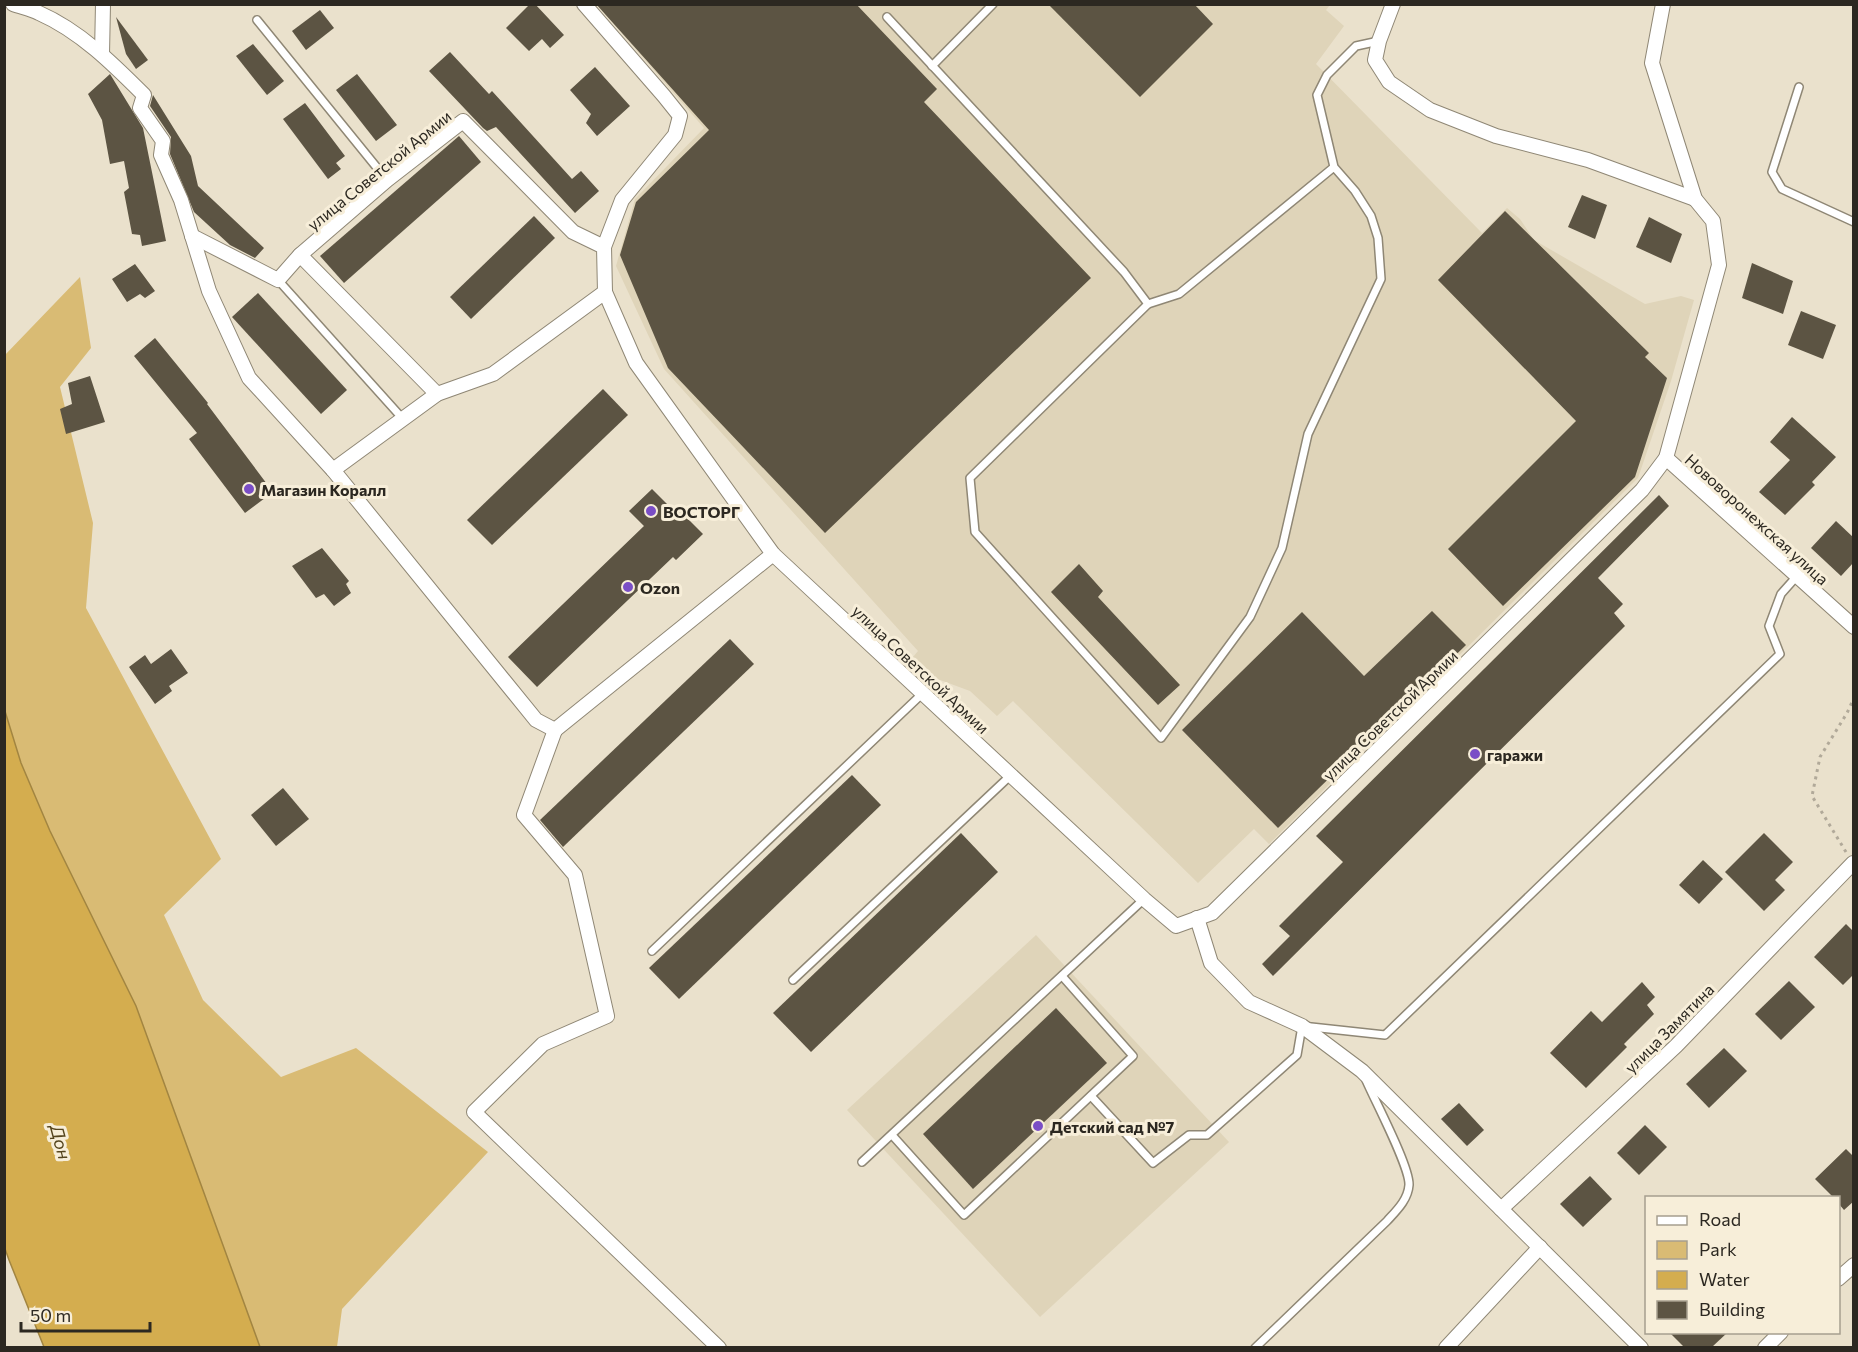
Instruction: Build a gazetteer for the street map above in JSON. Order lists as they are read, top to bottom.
{
  "streets": {
    "street": ["улица Советской Армии", "Нововоронежская улица", "улица Замятина"]
  },
  "crossings": [
    ["улица Советской Армии", "Нововоронежская улица"]
  ],
  "water": ["Дон"],
  "places": [
    "Магазин Коралл",
    "ВОСТОРГ",
    "Ozon",
    "гаражи",
    "Детский сад №7"
  ],
  "legend": [
    "Road",
    "Park",
    "Water",
    "Building"
  ],
  "scale_bar": "50 m"
}
